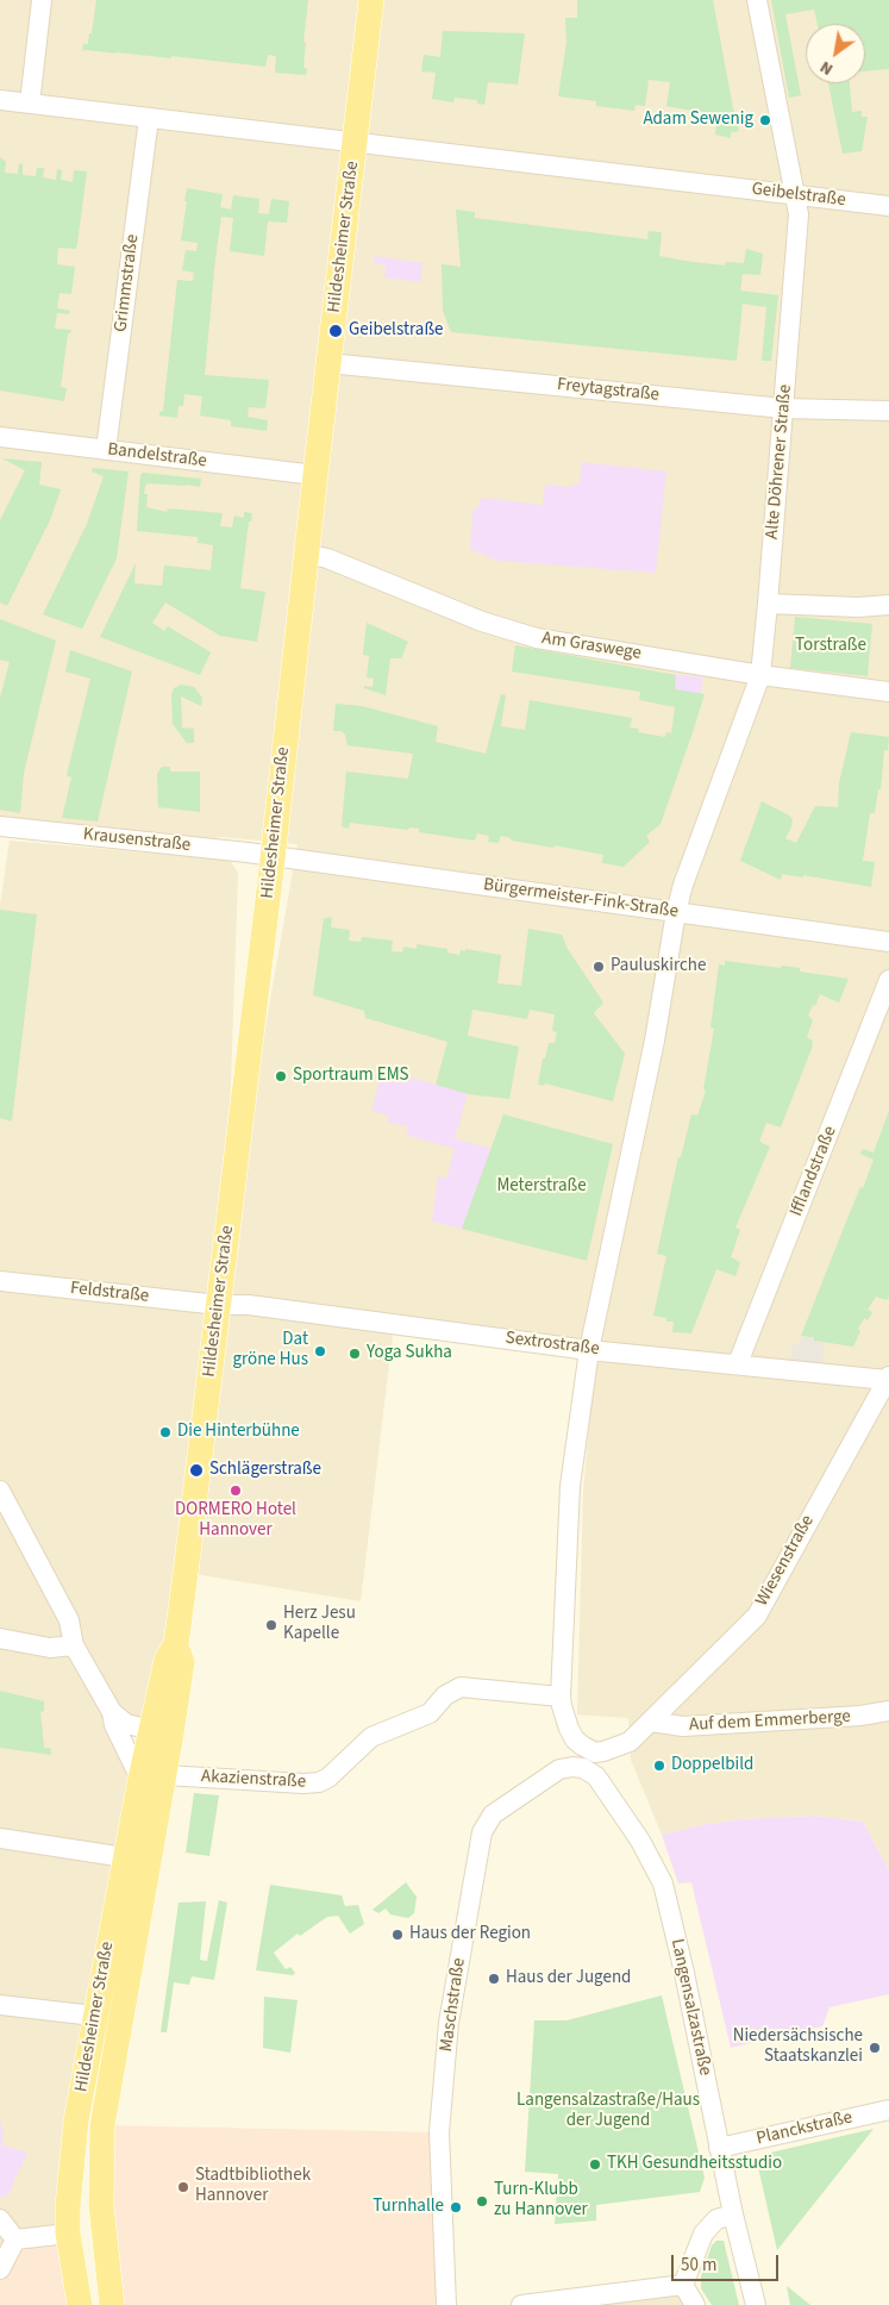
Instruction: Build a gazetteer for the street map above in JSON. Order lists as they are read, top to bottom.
{
  "streets": {
    "main road": ["Hildesheimer Straße"],
    "street": [
      "Geibelstraße",
      "Grimmstraße",
      "Freytagstraße",
      "Bandelstraße",
      "Alte Döhrener Straße",
      "Am Graswege",
      "Krausenstraße",
      "Bürgermeister-Fink-Straße",
      "Ifflandstraße",
      "Feldstraße",
      "Sextrostraße",
      "Wiesenstraße",
      "Auf dem Emmerberge",
      "Akazienstraße",
      "Maschstraße",
      "Langensalzastraße",
      "Planckstraße"
    ]
  },
  "crossings": [
    ["Geibelstraße", "Hildesheimer Straße"],
    ["Geibelstraße", "Grimmstraße"],
    ["Geibelstraße", "Alte Döhrener Straße"],
    ["Hildesheimer Straße", "Freytagstraße"],
    ["Hildesheimer Straße", "Bandelstraße"],
    ["Hildesheimer Straße", "Am Graswege"],
    ["Hildesheimer Straße", "Krausenstraße"],
    ["Hildesheimer Straße", "Bürgermeister-Fink-Straße"],
    ["Hildesheimer Straße", "Feldstraße"],
    ["Hildesheimer Straße", "Sextrostraße"],
    ["Hildesheimer Straße", "Akazienstraße"],
    ["Grimmstraße", "Bandelstraße"],
    ["Freytagstraße", "Alte Döhrener Straße"],
    ["Alte Döhrener Straße", "Am Graswege"],
    ["Alte Döhrener Straße", "Bürgermeister-Fink-Straße"],
    ["Krausenstraße", "Bürgermeister-Fink-Straße"],
    ["Ifflandstraße", "Sextrostraße"],
    ["Feldstraße", "Sextrostraße"],
    ["Sextrostraße", "Wiesenstraße"],
    ["Wiesenstraße", "Auf dem Emmerberge"],
    ["Maschstraße", "Langensalzastraße"],
    ["Langensalzastraße", "Planckstraße"]
  ],
  "parks": ["Torstraße", "Meterstraße", "Langensalzastraße/Haus der Jugend"],
  "places": [
    "Adam Sewenig",
    "Geibelstraße",
    "Pauluskirche",
    "Sportraum EMS",
    "Dat gröne Hus",
    "Yoga Sukha",
    "Die Hinterbühne",
    "Schlägerstraße",
    "DORMERO Hotel Hannover",
    "Herz Jesu Kapelle",
    "Doppelbild",
    "Haus der Region",
    "Haus der Jugend",
    "Niedersächsische Staatskanzlei",
    "TKH Gesundheitsstudio",
    "Stadtbibliothek Hannover",
    "Turn-Klubb zu Hannover",
    "Turnhalle"
  ],
  "scale_bar": "50 m",
  "north": "bottom left"
}
